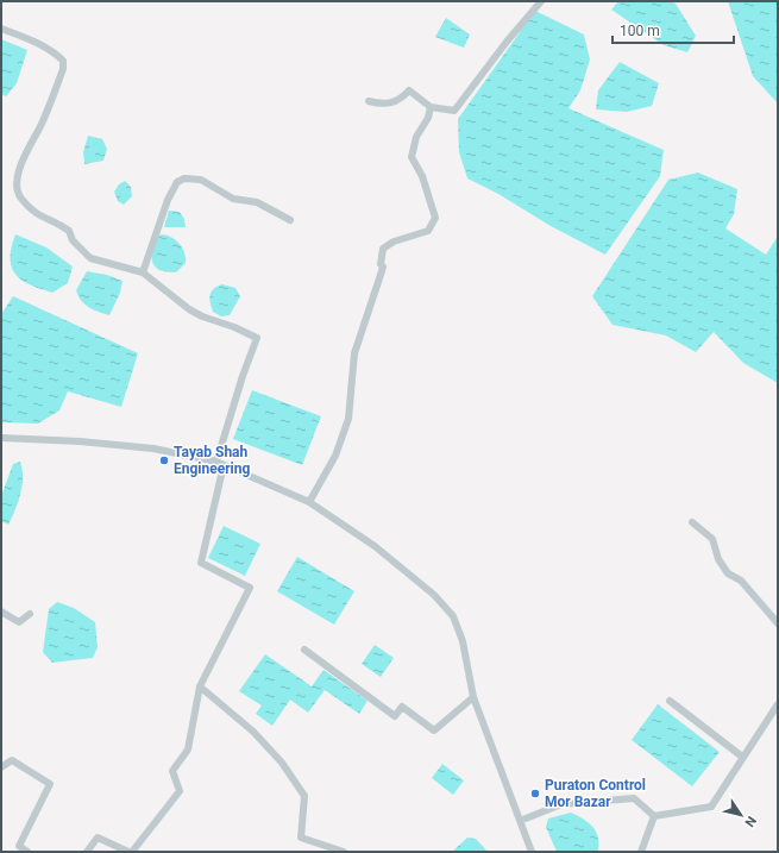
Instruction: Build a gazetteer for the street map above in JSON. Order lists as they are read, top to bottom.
{
  "places": ["Tayab Shah Engineering", "Puraton Control Mor Bazar"],
  "scale_bar": "100 m",
  "north": "bottom right"
}
